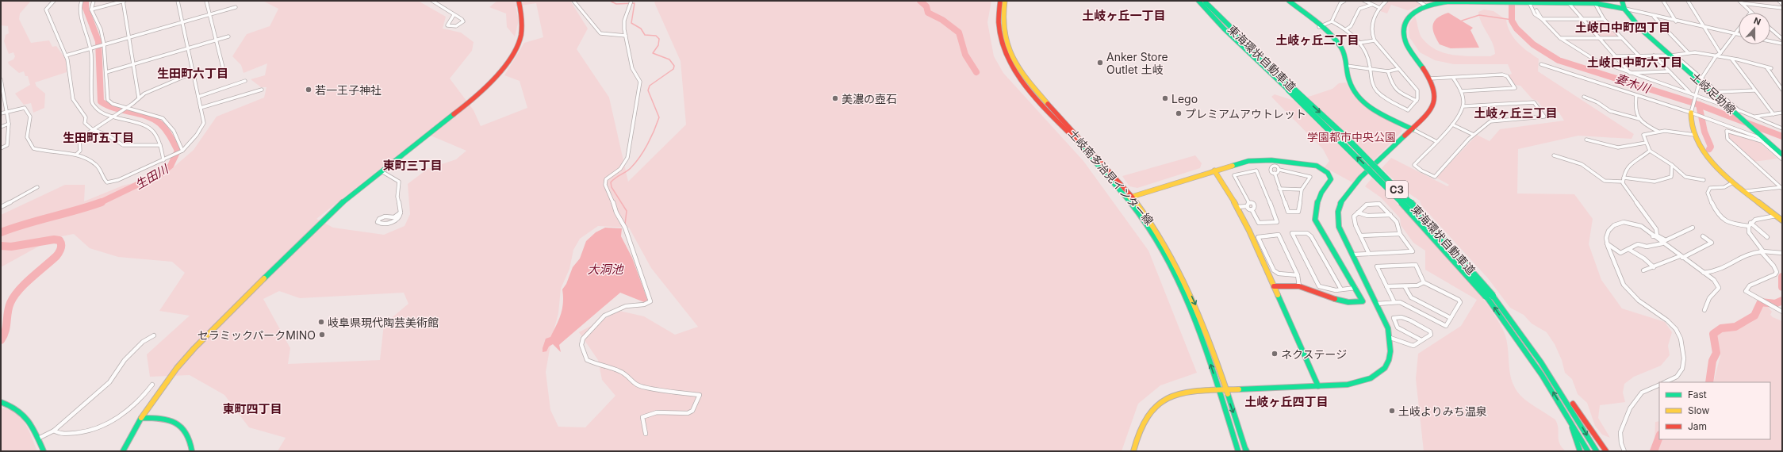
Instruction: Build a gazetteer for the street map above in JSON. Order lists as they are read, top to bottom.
{
  "streets": {
    "main road": [
      "東海環状自動車道",
      "土岐足助線",
      "土岐南多治見インター線",
      "C3"
    ]
  },
  "districts": [
    "土岐ヶ丘一丁目",
    "土岐口中町四丁目",
    "土岐ヶ丘二丁目",
    "土岐口中町六丁目",
    "生田町六丁目",
    "土岐ヶ丘三丁目",
    "生田町五丁目",
    "東町三丁目",
    "土岐ヶ丘四丁目",
    "東町四丁目"
  ],
  "water": ["妻木川", "生田川", "大洞池"],
  "parks": ["学園都市中央公園"],
  "places": [
    "Anker Store Outlet 土岐",
    "若一王子神社",
    "美濃の壺石",
    "Lego",
    "プレミアムアウトレット",
    "岐阜県現代陶芸美術館",
    "セラミックパークMINO",
    "ネクステージ",
    "土岐よりみち温泉"
  ],
  "legend": ["Fast", "Slow", "Jam"],
  "north": "top"
}
